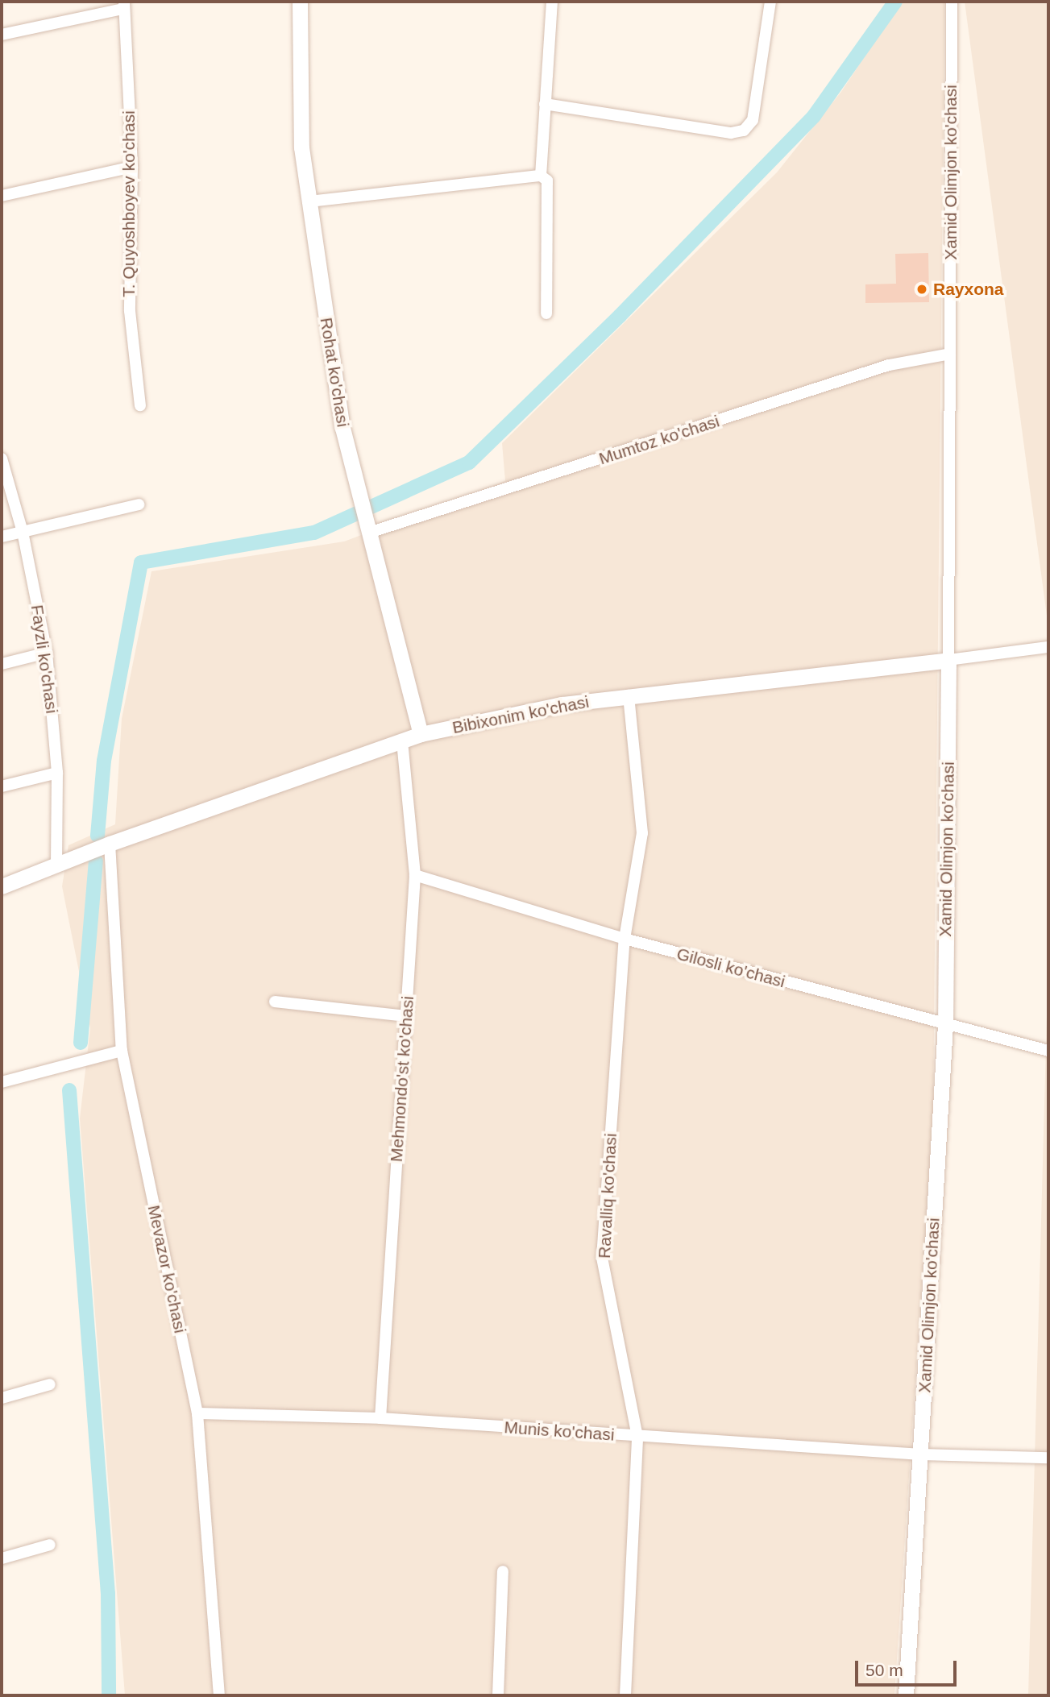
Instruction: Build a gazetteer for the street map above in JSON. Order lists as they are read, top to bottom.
{
  "streets": {
    "main road": ["Xamid Olimjon ko'chasi", "Rohat ko'chasi", "Bibixonim ko'chasi"],
    "street": [
      "T. Quyoshboyev ko'chasi",
      "Mumtoz ko'chasi",
      "Fayzli ko'chasi",
      "Gilosli ko'chasi",
      "Mehmondo'st ko'chasi",
      "Ravalliq ko'chasi",
      "Mevazor ko'chasi",
      "Munis ko'chasi"
    ]
  },
  "crossings": [
    ["Xamid Olimjon ko'chasi", "Mumtoz ko'chasi"],
    ["Xamid Olimjon ko'chasi", "Bibixonim ko'chasi"],
    ["Xamid Olimjon ko'chasi", "Gilosli ko'chasi"],
    ["Xamid Olimjon ko'chasi", "Munis ko'chasi"],
    ["Rohat ko'chasi", "Mumtoz ko'chasi"],
    ["Rohat ko'chasi", "Bibixonim ko'chasi"],
    ["Fayzli ko'chasi", "Bibixonim ko'chasi"],
    ["Bibixonim ko'chasi", "Mehmondo'st ko'chasi"],
    ["Bibixonim ko'chasi", "Ravalliq ko'chasi"],
    ["Bibixonim ko'chasi", "Mevazor ko'chasi"],
    ["Gilosli ko'chasi", "Mehmondo'st ko'chasi"],
    ["Gilosli ko'chasi", "Ravalliq ko'chasi"],
    ["Mehmondo'st ko'chasi", "Munis ko'chasi"],
    ["Ravalliq ko'chasi", "Munis ko'chasi"],
    ["Mevazor ko'chasi", "Munis ko'chasi"]
  ],
  "places": ["Rayxona"],
  "scale_bar": "50 m"
}
